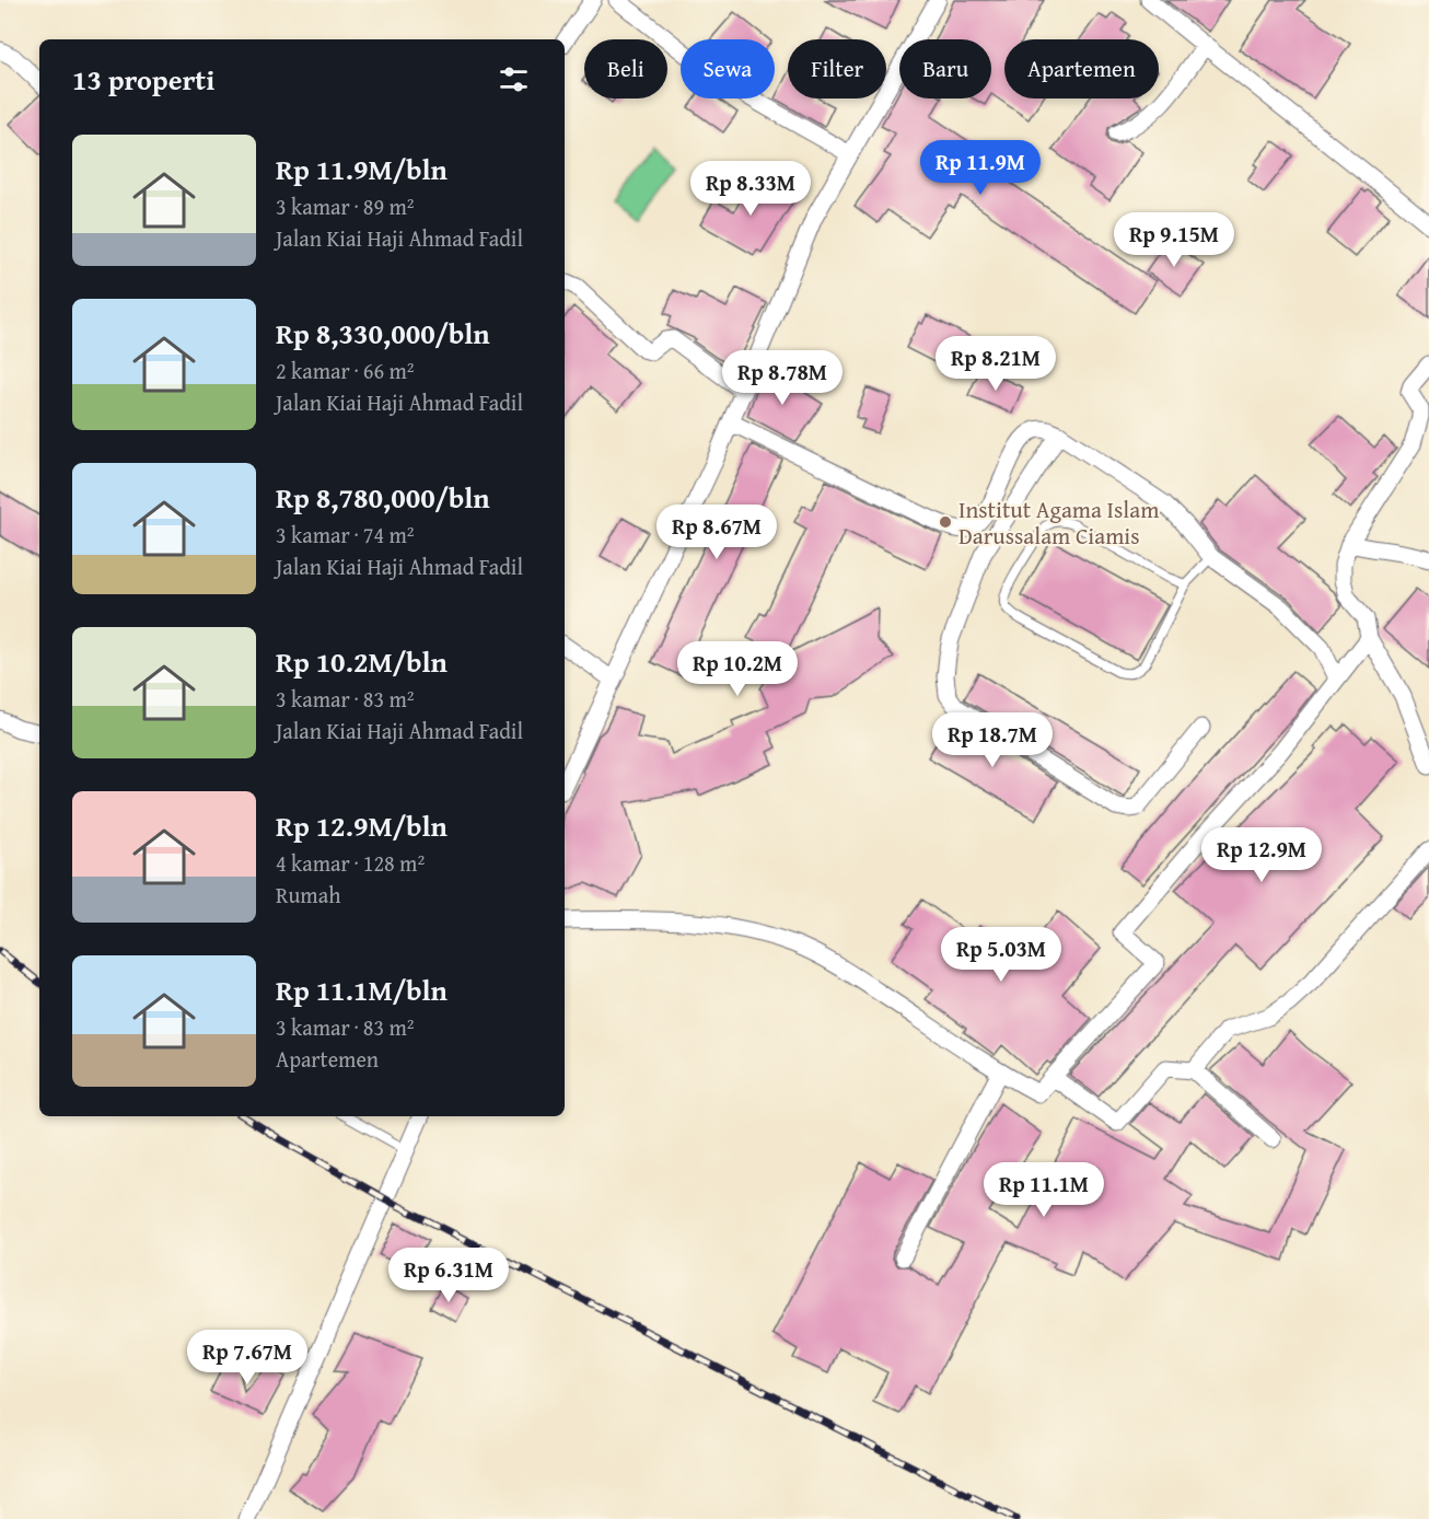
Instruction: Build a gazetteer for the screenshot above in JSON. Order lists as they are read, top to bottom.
{
  "places": ["Institut Agama Islam Darussalam Ciamis"],
  "page": {
    "chip": [
      "Beli",
      "Sewa",
      "Filter",
      "Baru",
      "Apartemen"
    ],
    "heading": "13 properti",
    "list": [
      {
        "name": "Rp 11.9M/bln",
        "note": "3 kamar · 89 m² · Jalan Kiai Haji Ahmad Fadil"
      },
      {
        "name": "Rp 8,330,000/bln",
        "note": "2 kamar · 66 m² · Jalan Kiai Haji Ahmad Fadil"
      },
      {
        "name": "Rp 8,780,000/bln",
        "note": "3 kamar · 74 m² · Jalan Kiai Haji Ahmad Fadil"
      },
      {
        "name": "Rp 10.2M/bln",
        "note": "3 kamar · 83 m² · Jalan Kiai Haji Ahmad Fadil"
      },
      {
        "name": "Rp 12.9M/bln",
        "note": "4 kamar · 128 m² · Rumah"
      },
      {
        "name": "Rp 11.1M/bln",
        "note": "3 kamar · 83 m² · Apartemen"
      }
    ],
    "price": [
      "Rp 11.9M",
      "Rp 8.33M",
      "Rp 9.15M",
      "Rp 8.21M",
      "Rp 8.78M",
      "Rp 8.67M",
      "Rp 10.2M",
      "Rp 18.7M",
      "Rp 12.9M",
      "Rp 5.03M",
      "Rp 11.1M",
      "Rp 6.31M",
      "Rp 7.67M"
    ]
  }
}
